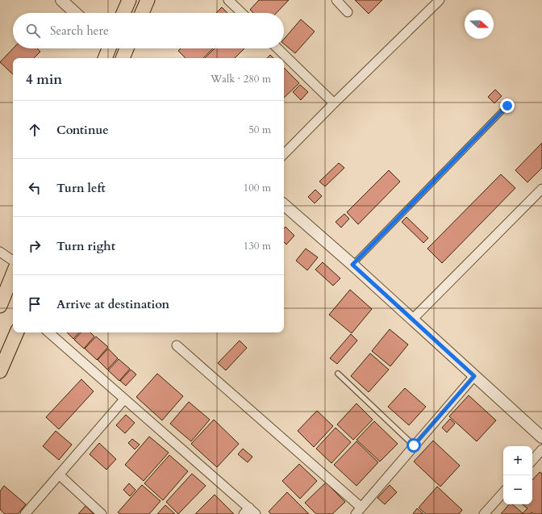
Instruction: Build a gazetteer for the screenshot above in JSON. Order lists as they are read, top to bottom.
{
  "north": "right",
  "page": {
    "search": "Search here",
    "heading": ["4 min", "Walk · 280 m"],
    "list": [
      ["Continue", "50 m"],
      ["Turn left", "100 m"],
      ["Turn right", "130 m"],
      "Arrive at destination"
    ],
    "map_buttons": ["+", "−"]
  }
}
